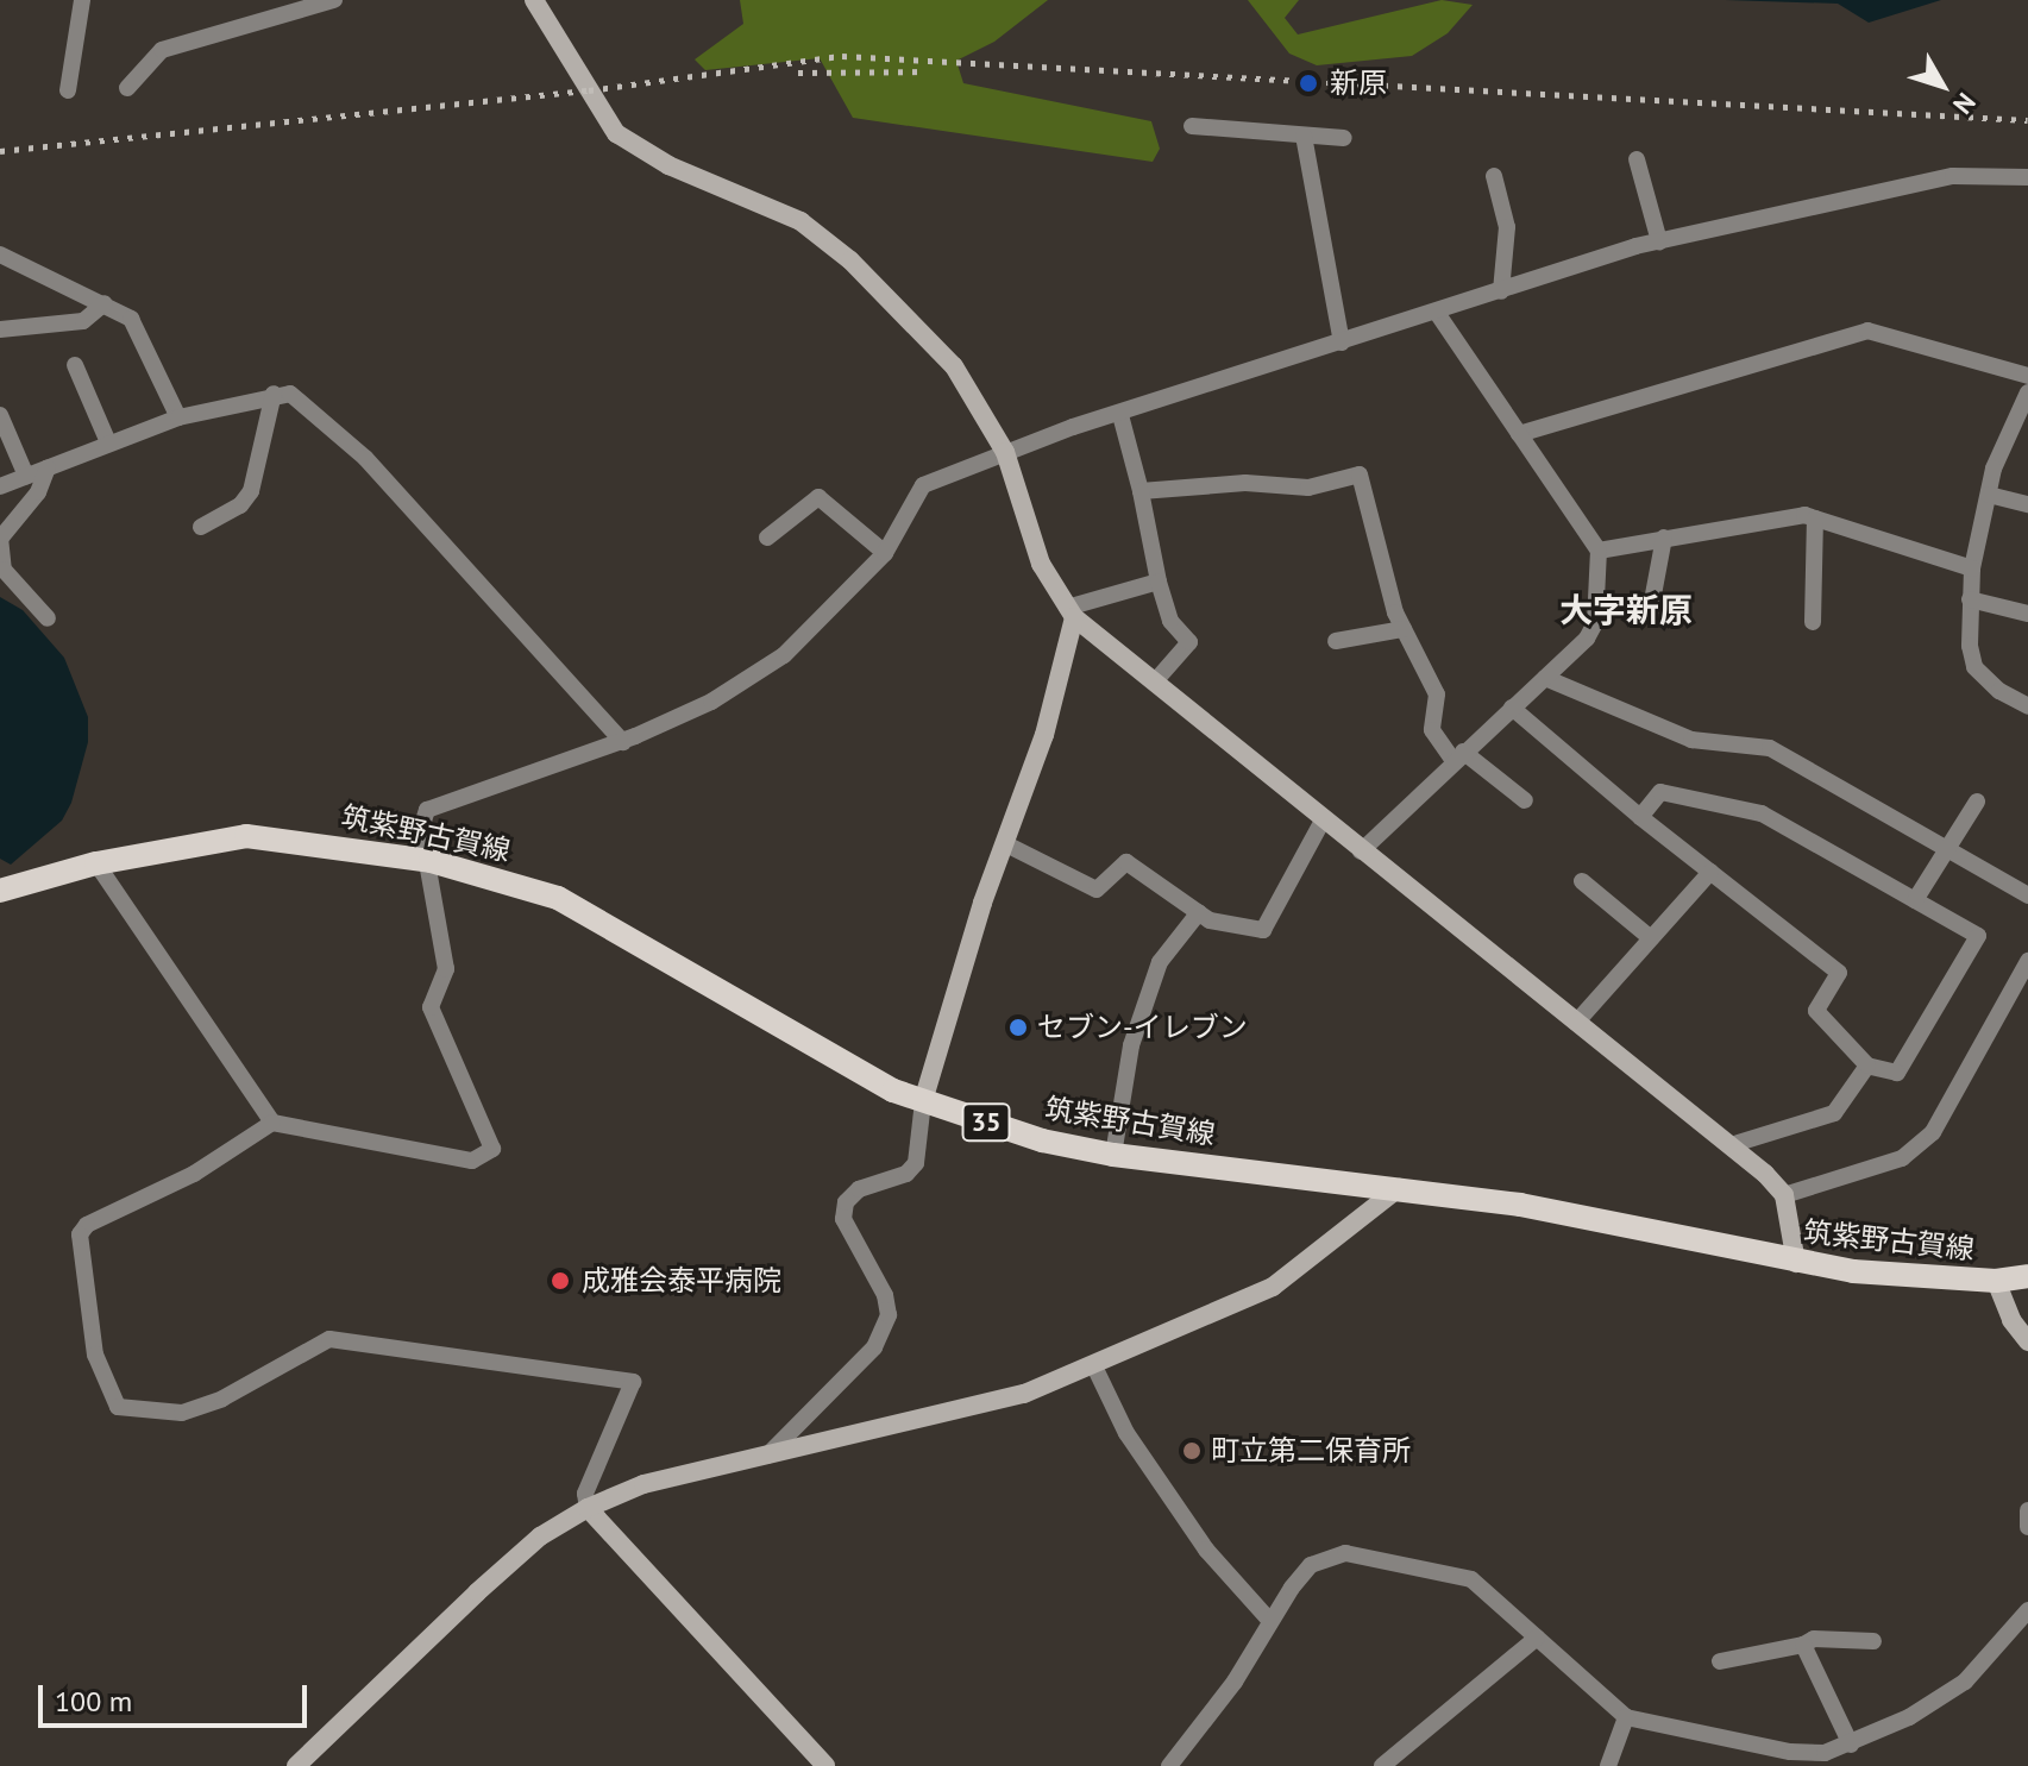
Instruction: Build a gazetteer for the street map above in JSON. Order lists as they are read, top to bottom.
{
  "streets": {
    "main road": ["筑紫野古賀線", "35"]
  },
  "districts": ["大字新原"],
  "places": [
    "新原",
    "セブン-イレブン",
    "成雅会泰平病院",
    "町立第二保育所"
  ],
  "scale_bar": "100 m",
  "north": "bottom right"
}
